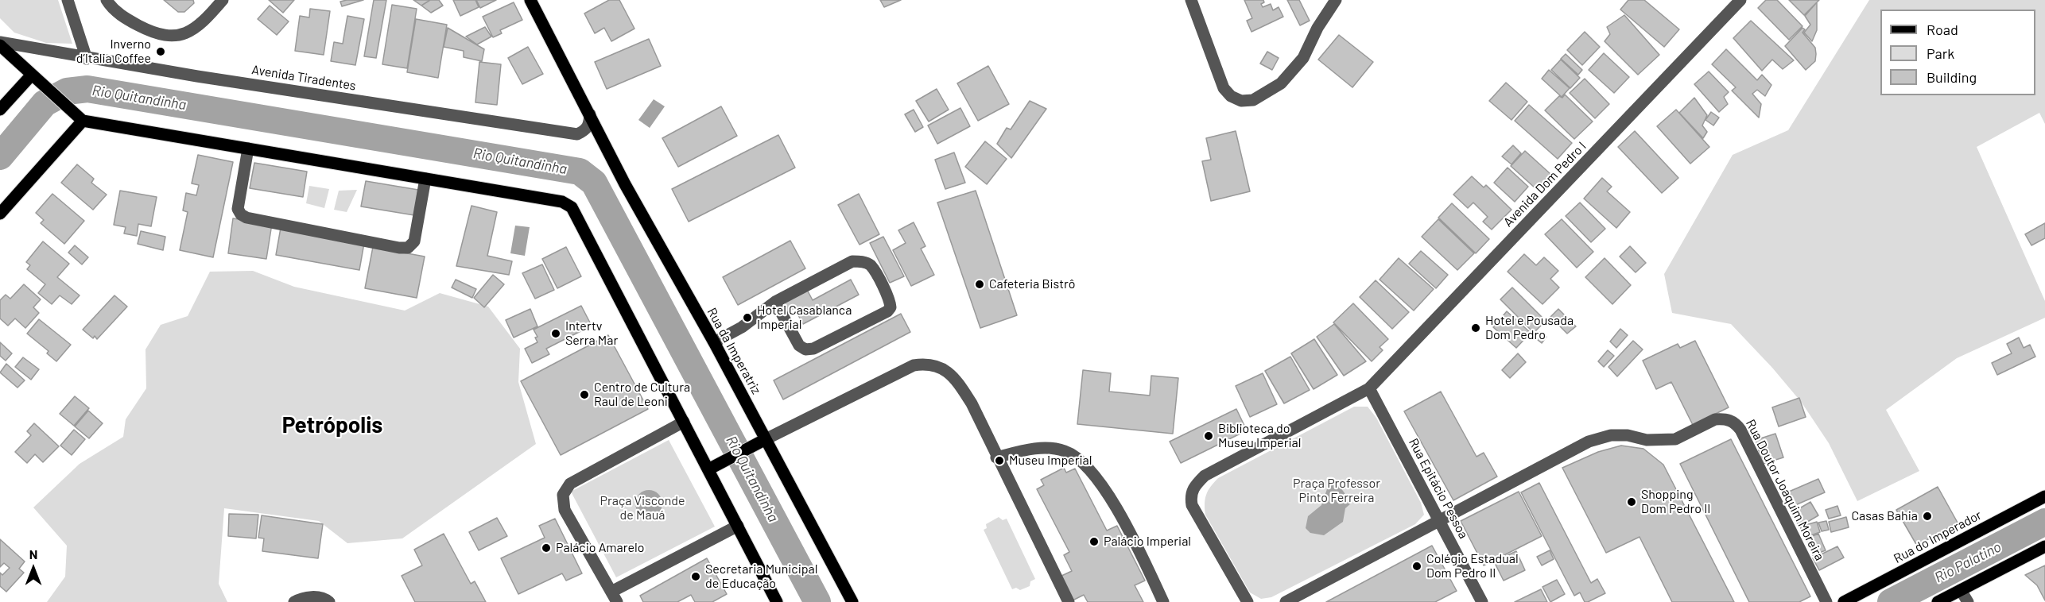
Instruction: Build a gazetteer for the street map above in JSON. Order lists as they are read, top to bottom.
{
  "streets": {
    "main road": ["Rua da Imperatriz", "Rua do Imperador"],
    "street": [
      "Avenida Tiradentes",
      "Avenida Dom Pedro I",
      "Rua Epitácio Pessoa",
      "Rua Doutor Joaquim Moreira"
    ]
  },
  "crossings": [
    ["Avenida Tiradentes", "Rua da Imperatriz"],
    ["Avenida Dom Pedro I", "Rua Epitácio Pessoa"],
    ["Rua Epitácio Pessoa", "Rua Doutor Joaquim Moreira"]
  ],
  "districts": ["Petrópolis"],
  "water": ["Rio Quitandinha", "Rio Palatino"],
  "parks": ["Praça Professor Pinto Ferreira", "Praça Visconde de Mauá"],
  "places": [
    "Inverno d’Italia Coffee",
    "Cafeteria Bistrô",
    "Hotel Casablanca Imperial",
    "Hotel e Pousada Dom Pedro",
    "Intertv Serra Mar",
    "Centro de Cultura Raul de Leoni",
    "Biblioteca do Museu Imperial",
    "Museu Imperial",
    "Shopping Dom Pedro II",
    "Casas Bahia",
    "Palácio Imperial",
    "Palácio Amarelo",
    "Colégio Estadual Dom Pedro II",
    "Secretaria Municipal de Educação"
  ],
  "legend": ["Road", "Park", "Building"],
  "north": "top"
}
